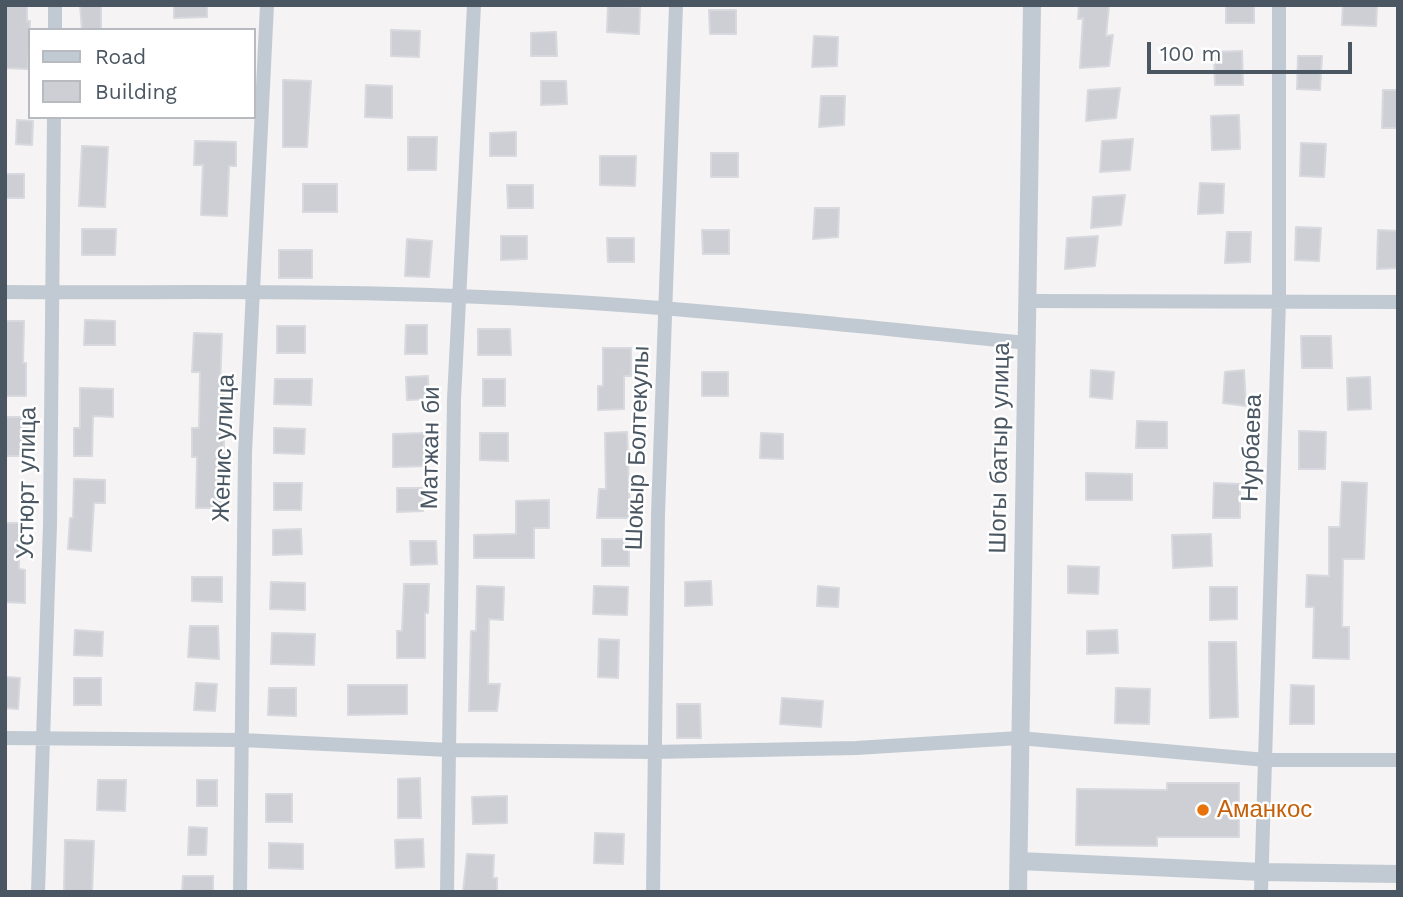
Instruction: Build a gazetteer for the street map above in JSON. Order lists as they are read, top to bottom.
{
  "streets": {
    "street": [
      "Женис улица",
      "Матжан би",
      "Шокыр Болтекулы",
      "Шогы батыр улица",
      "Нурбаева",
      "Устюрт улица"
    ]
  },
  "places": ["Аманкос"],
  "legend": ["Road", "Building"],
  "scale_bar": "100 m"
}
